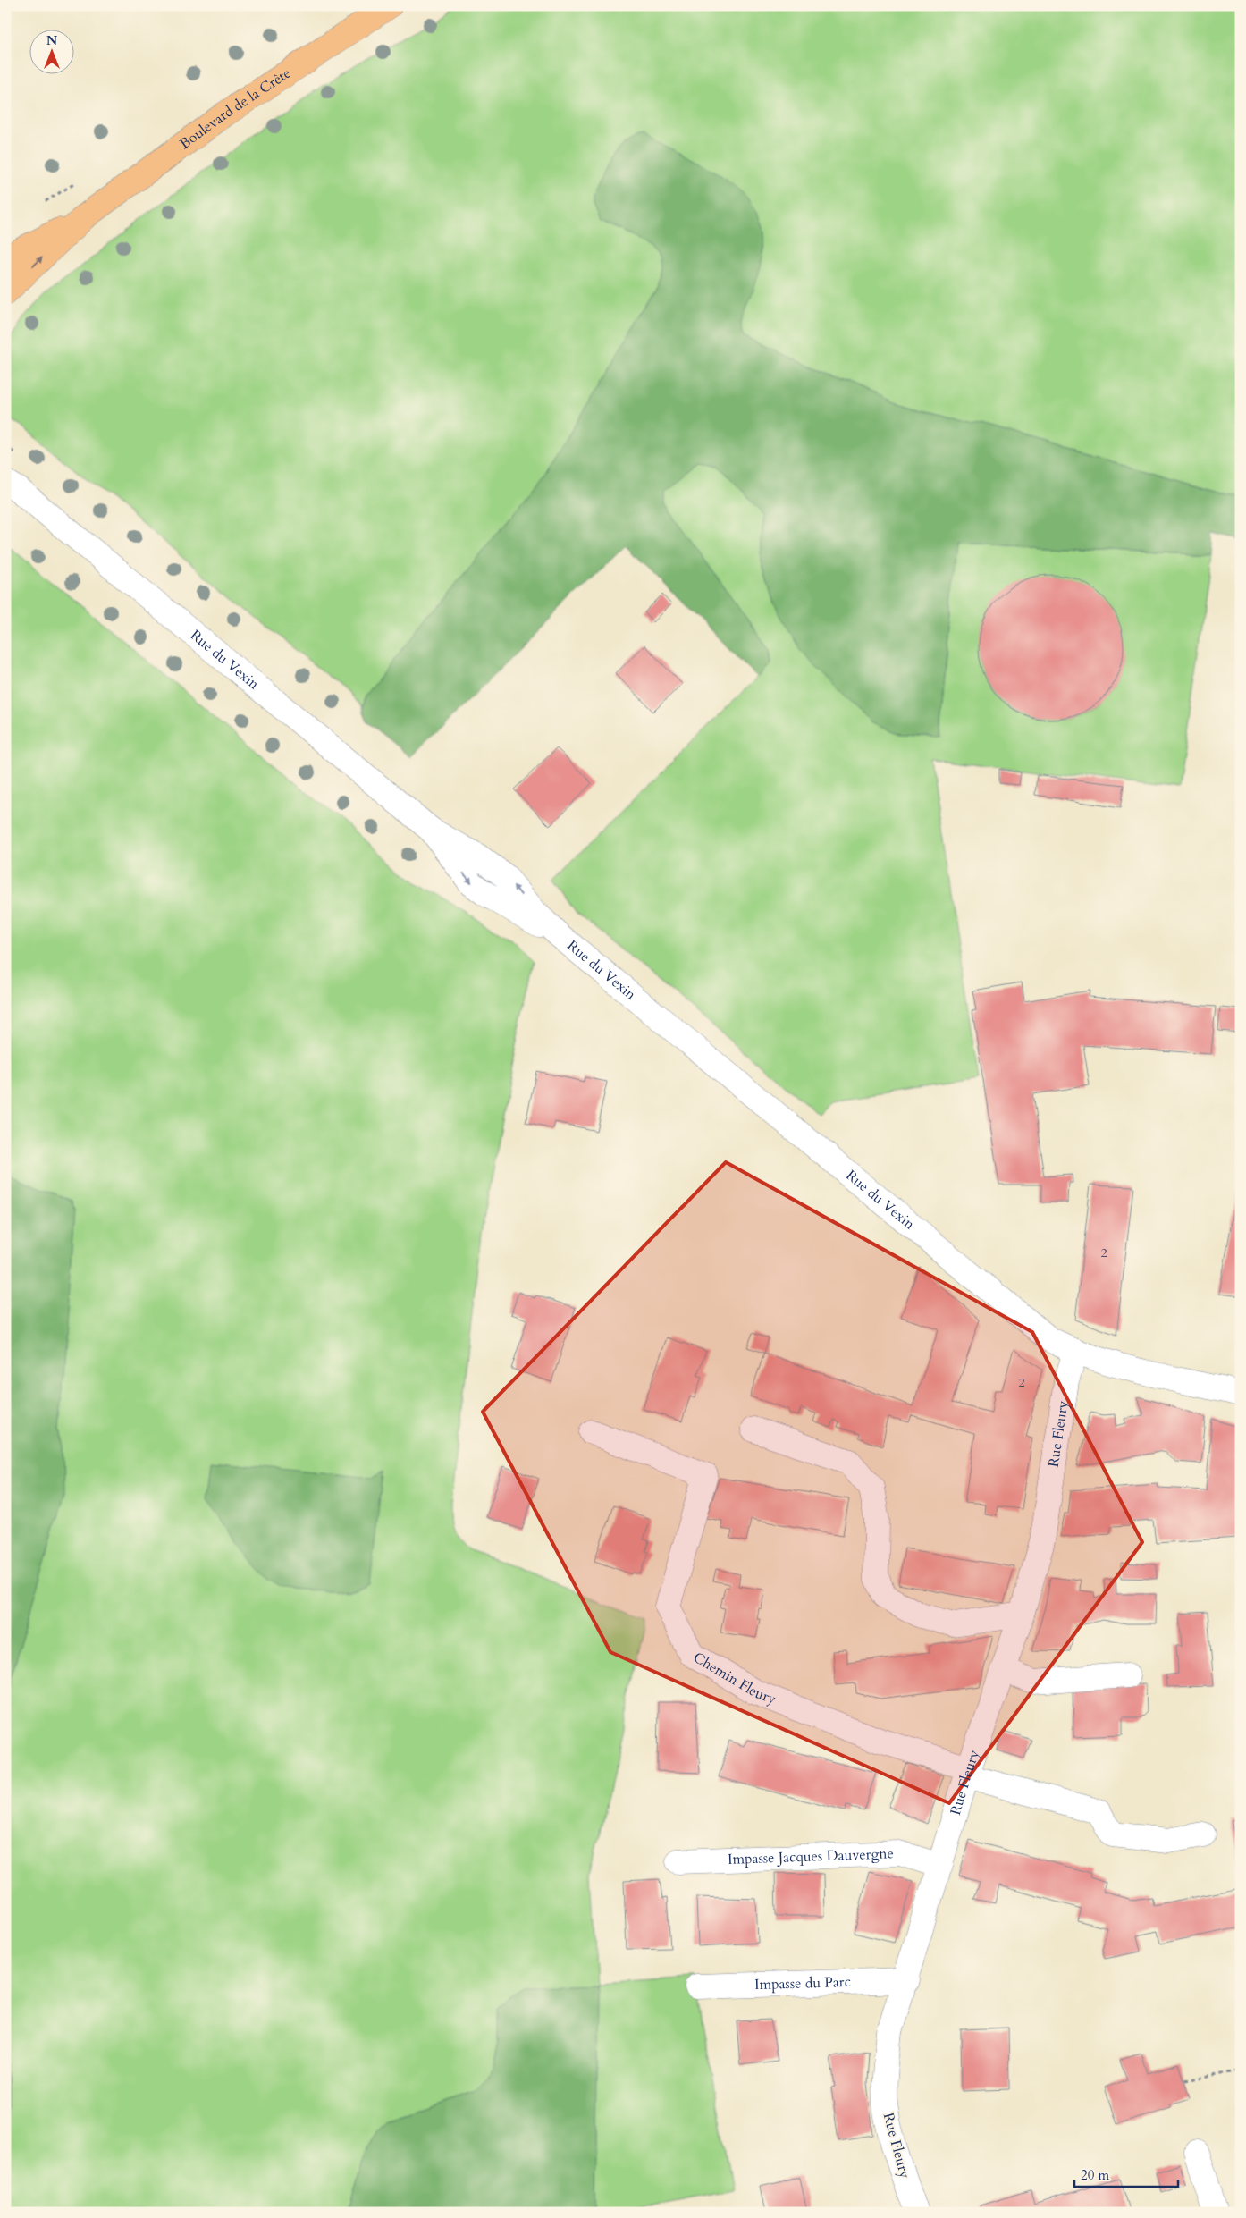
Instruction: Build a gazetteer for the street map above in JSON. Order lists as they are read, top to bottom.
{
  "streets": {
    "main road": ["Boulevard de la Crête"],
    "street": [
      "Rue du Vexin",
      "Rue Fleury",
      "Chemin Fleury",
      "Impasse Jacques Dauvergne",
      "Impasse du Parc"
    ]
  },
  "crossings": [
    ["Rue du Vexin", "Rue Fleury"],
    ["Rue Fleury", "Chemin Fleury"],
    ["Rue Fleury", "Impasse Jacques Dauvergne"],
    ["Rue Fleury", "Impasse du Parc"]
  ],
  "house_numbers": ["2", "2"],
  "scale_bar": "20 m",
  "north": "top"
}
